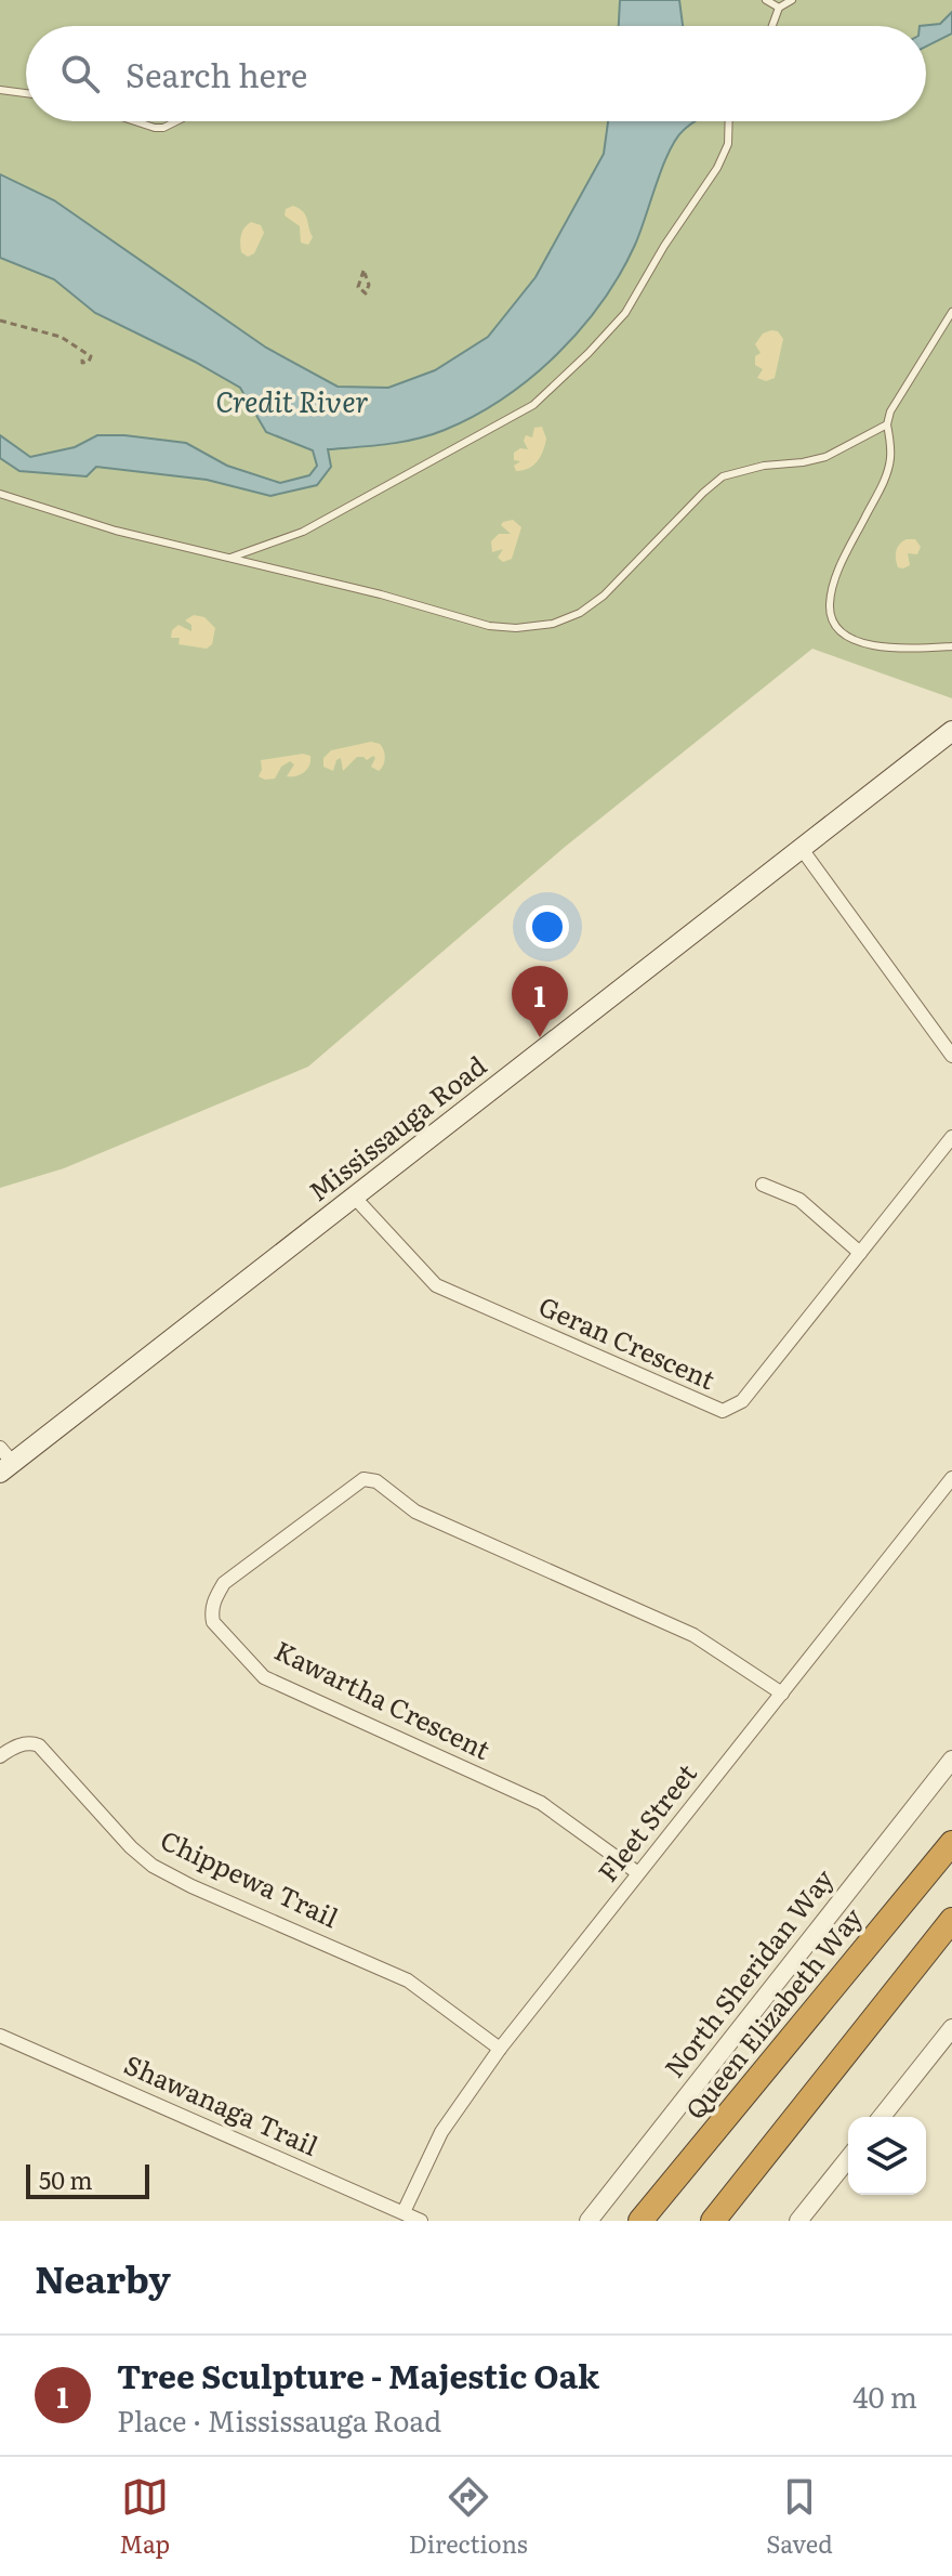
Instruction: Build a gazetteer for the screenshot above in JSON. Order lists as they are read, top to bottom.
{
  "streets": {
    "highway": ["Queen Elizabeth Way"],
    "main road": ["Mississauga Road"],
    "street": [
      "Geran Crescent",
      "Kawartha Crescent",
      "Fleet Street",
      "Chippewa Trail",
      "North Sheridan Way",
      "Shawanaga Trail"
    ]
  },
  "crossings": [
    ["Mississauga Road", "Geran Crescent"],
    ["Kawartha Crescent", "Fleet Street"],
    ["Fleet Street", "Chippewa Trail"],
    ["Fleet Street", "Shawanaga Trail"]
  ],
  "water": ["Credit River"],
  "scale_bar": "50 m",
  "page": {
    "search": "Search here",
    "pins": "1",
    "scale": "50 m",
    "heading": "Nearby",
    "list": [
      {
        "mark": "1",
        "name": "Tree Sculpture - Majestic Oak",
        "note": "Place · Mississauga Road",
        "value": "40 m"
      }
    ],
    "nav": ["Map", "Directions", "Saved"]
  }
}
